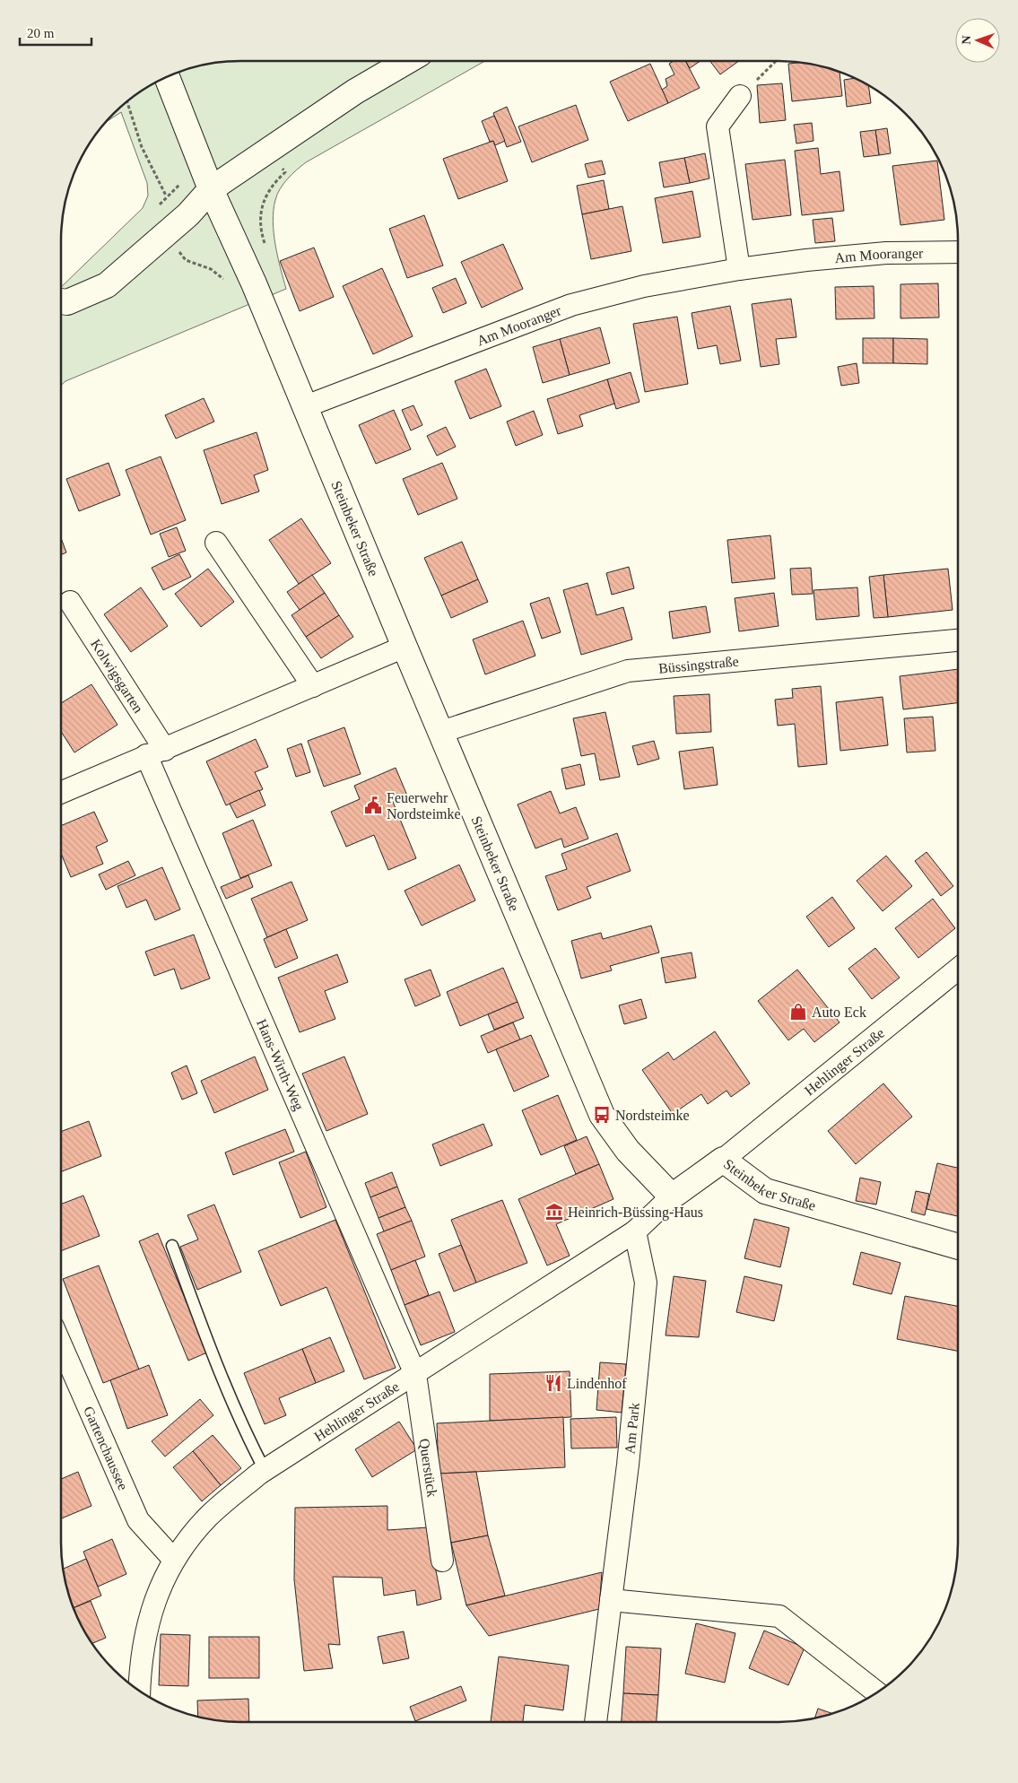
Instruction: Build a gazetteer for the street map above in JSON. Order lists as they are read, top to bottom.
{
  "streets": {
    "street": [
      "Am Mooranger",
      "Steinbeker Straße",
      "Büssingstraße",
      "Kolwigsgarten",
      "Hehlinger Straße",
      "Hans-Wirth-Weg",
      "Am Park",
      "Gartenchaussee",
      "Querstück"
    ]
  },
  "crossings": [
    ["Am Mooranger", "Steinbeker Straße"],
    ["Steinbeker Straße", "Büssingstraße"],
    ["Steinbeker Straße", "Hehlinger Straße"],
    ["Kolwigsgarten", "Hans-Wirth-Weg"],
    ["Hehlinger Straße", "Hans-Wirth-Weg"],
    ["Hehlinger Straße", "Am Park"],
    ["Hehlinger Straße", "Gartenchaussee"],
    ["Hehlinger Straße", "Querstück"],
    ["Hans-Wirth-Weg", "Querstück"]
  ],
  "places": {
    "public building": ["Feuerwehr Nordsteimke"],
    "shop": ["Auto Eck"],
    "bus stop": ["Nordsteimke"],
    "museum": ["Heinrich-Büssing-Haus"],
    "restaurant": ["Lindenhof"]
  },
  "scale_bar": "20 m",
  "north": "left"
}
